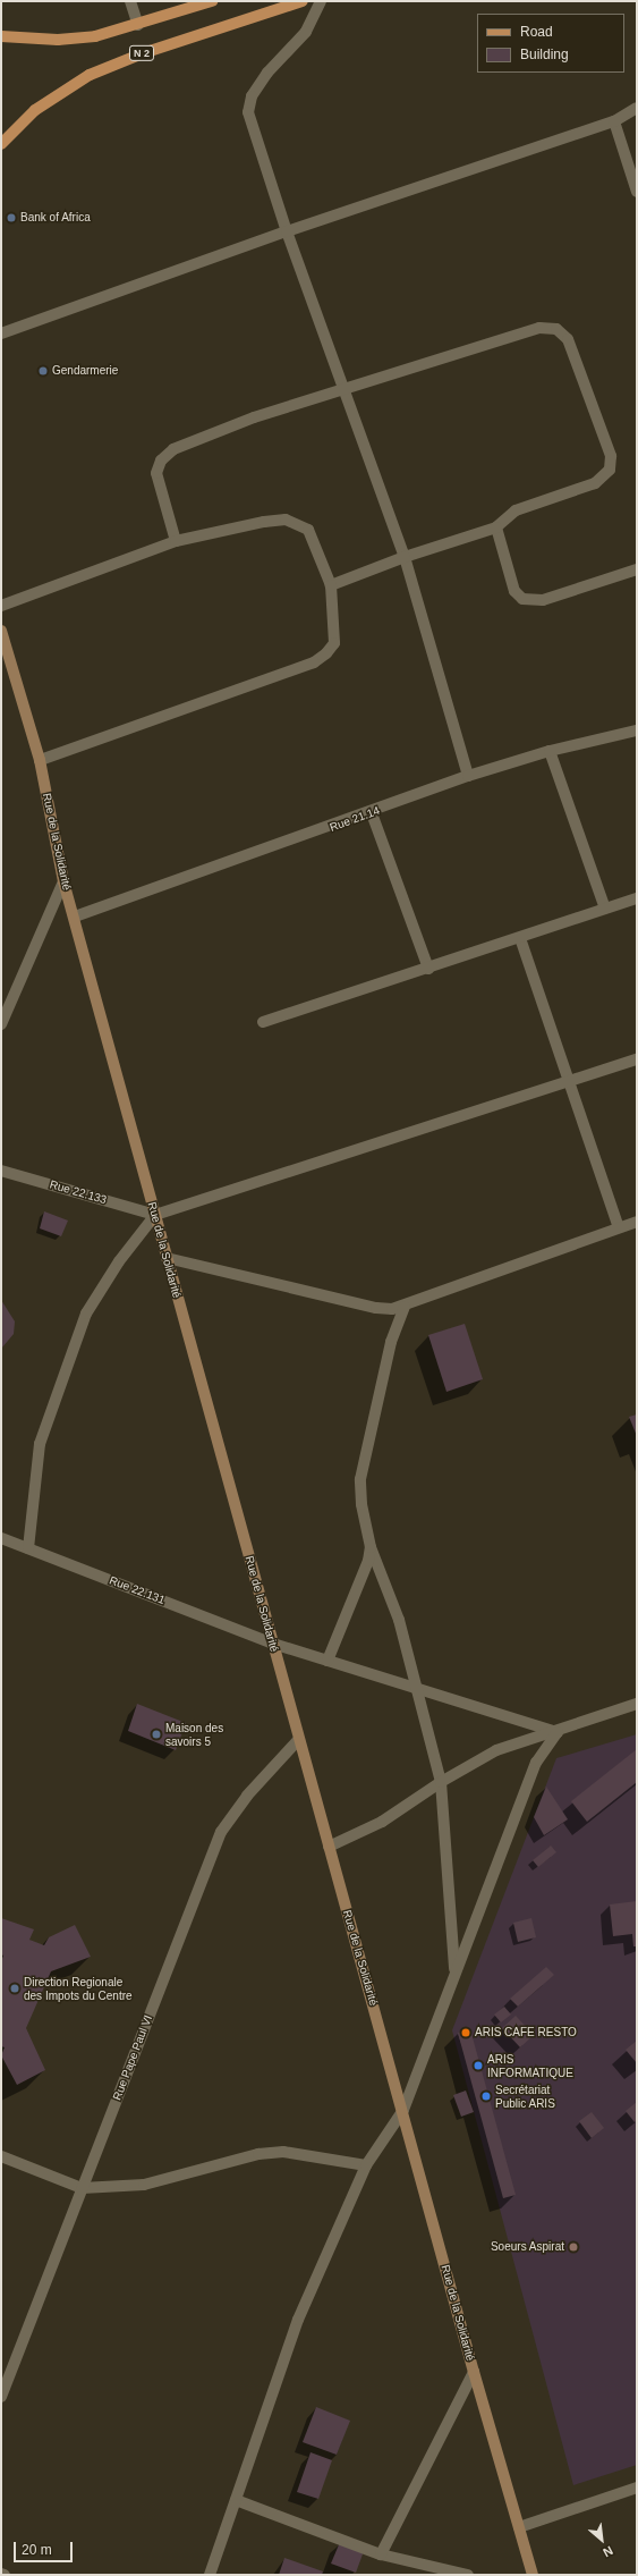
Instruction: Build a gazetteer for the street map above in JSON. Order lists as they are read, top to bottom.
{
  "streets": {
    "main road": ["N 2"],
    "street": [
      "Rue 21.14",
      "Rue de la Solidarité",
      "Rue 22.133",
      "Rue 22.131",
      "Rue Pape Paul VI"
    ]
  },
  "crossings": [
    ["Rue 21.14", "Rue de la Solidarité"],
    ["Rue de la Solidarité", "Rue 22.133"],
    ["Rue de la Solidarité", "Rue 22.131"],
    ["Rue de la Solidarité", "Rue Pape Paul VI"]
  ],
  "places": [
    "Bank of Africa",
    "Gendarmerie",
    "Maison des savoirs 5",
    "Direction Regionale des Impots du Centre",
    "ARIS CAFE RESTO",
    "ARIS INFORMATIQUE",
    "Secrétariat Public ARIS",
    "Soeurs Aspirat"
  ],
  "legend": ["Road", "Building"],
  "scale_bar": "20 m",
  "north": "bottom right"
}
